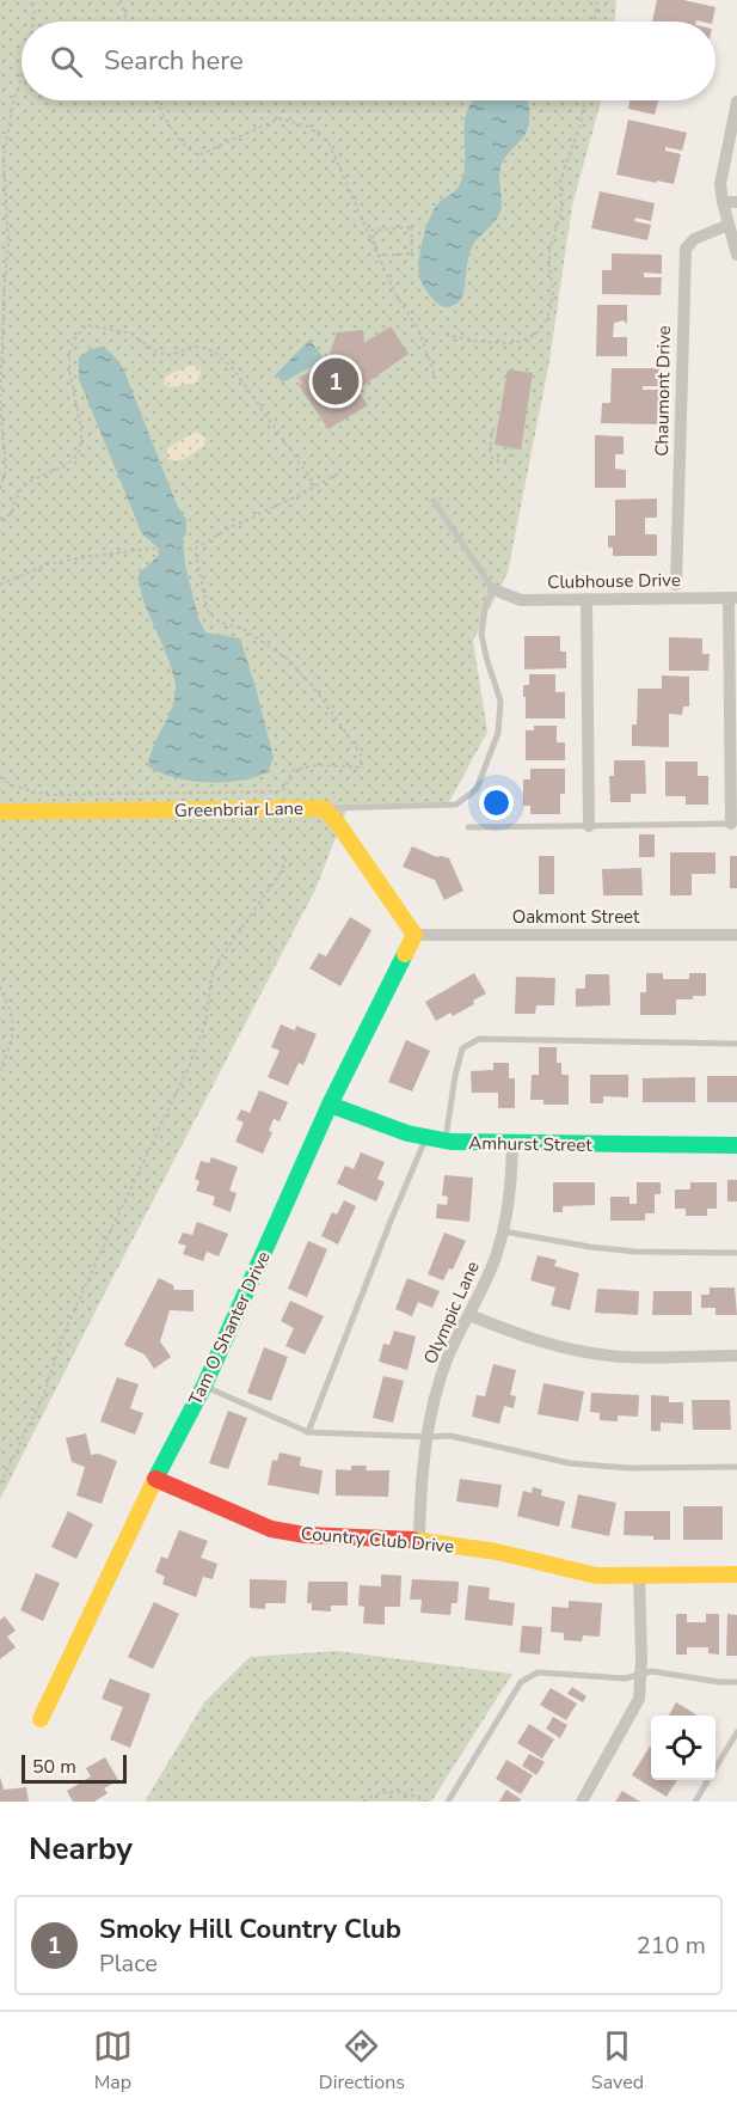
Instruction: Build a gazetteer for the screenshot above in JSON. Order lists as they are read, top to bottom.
{
  "streets": {
    "street": [
      "Chaumont Drive",
      "Clubhouse Drive",
      "Greenbriar Lane",
      "Oakmont Street",
      "Amhurst Street",
      "Olympic Lane",
      "Tam O Shanter Drive",
      "Country Club Drive"
    ]
  },
  "crossings": [
    ["Greenbriar Lane", "Oakmont Street"],
    ["Greenbriar Lane", "Tam O Shanter Drive"],
    ["Oakmont Street", "Tam O Shanter Drive"],
    ["Amhurst Street", "Olympic Lane"],
    ["Amhurst Street", "Tam O Shanter Drive"],
    ["Olympic Lane", "Country Club Drive"],
    ["Tam O Shanter Drive", "Country Club Drive"]
  ],
  "scale_bar": "50 m",
  "page": {
    "search": "Search here",
    "pins": "1",
    "scale": "50 m",
    "heading": "Nearby",
    "list": [
      {
        "mark": "1",
        "name": "Smoky Hill Country Club",
        "note": "Place",
        "value": "210 m"
      }
    ],
    "nav": ["Map", "Directions", "Saved"]
  }
}
